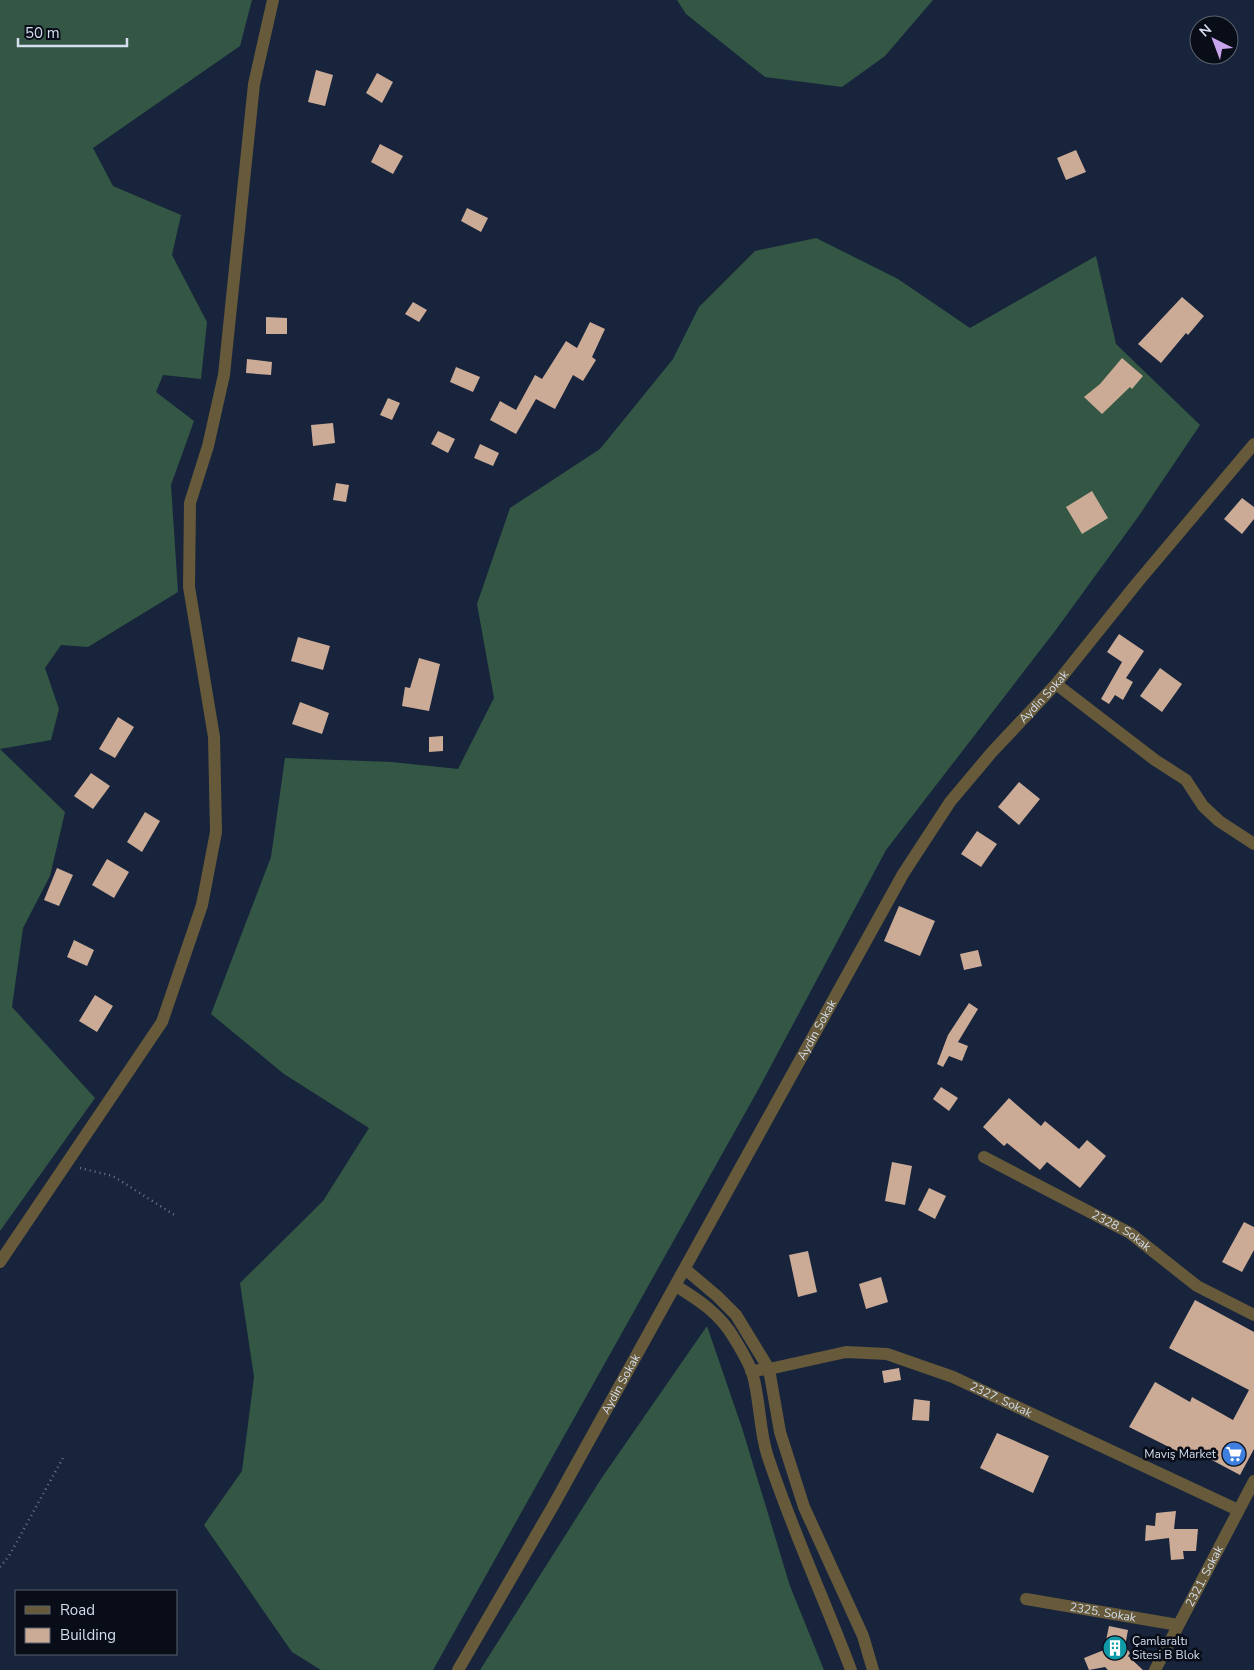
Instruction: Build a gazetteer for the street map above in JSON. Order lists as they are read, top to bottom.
{
  "streets": {
    "street": [
      "Aydin Sokak",
      "2328. Sokak",
      "2327. Sokak",
      "2321. Sokak",
      "2325. Sokak"
    ]
  },
  "crossings": [
    ["2327. Sokak", "2321. Sokak"],
    ["2321. Sokak", "2325. Sokak"]
  ],
  "places": {
    "supermarket": ["Maviş Market"],
    "building": ["Çamlaraltı Sitesi B Blok"]
  },
  "legend": ["Road", "Building"],
  "scale_bar": "50 m",
  "north": "top left"
}
